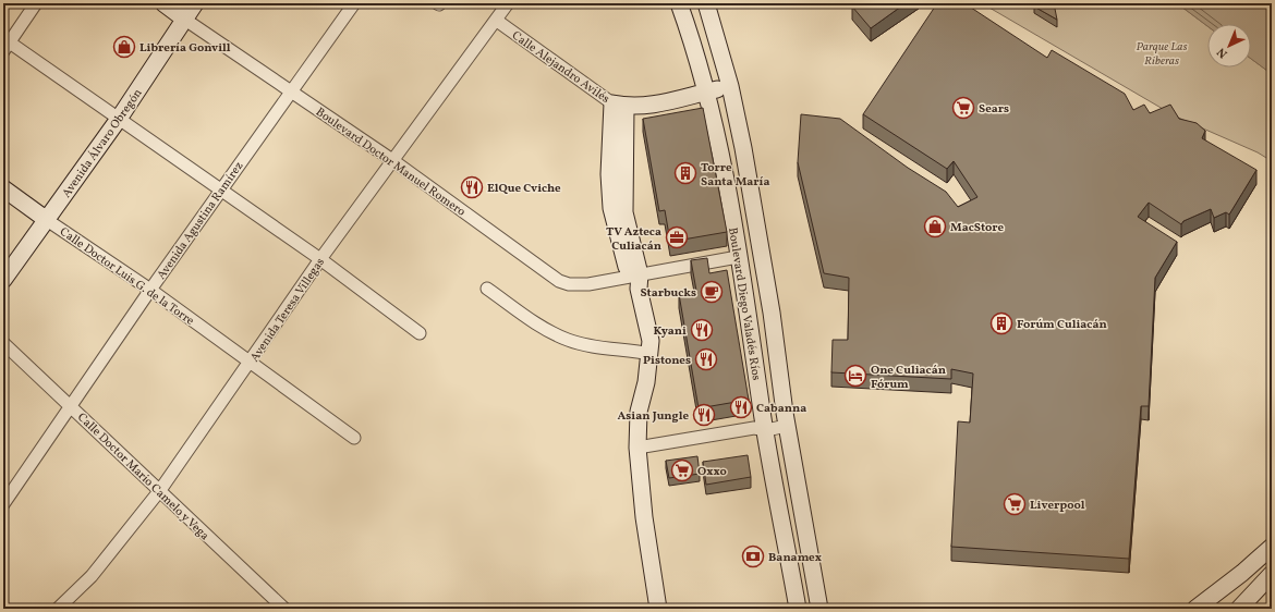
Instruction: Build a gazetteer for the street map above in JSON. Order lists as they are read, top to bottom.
{
  "streets": {
    "main road": [
      "Calle Alejandro Avilés",
      "Avenida Álvaro Obregón",
      "Boulevard Doctor Manuel Romero",
      "Calle Doctor Luis G. de la Torre",
      "Boulevard Diego Valadés Ríos"
    ],
    "street": ["Avenida Agustina Ramírez", "Avenida Teresa Villegas", "Calle Doctor Mario Camelo y Vega"]
  },
  "crossings": [
    ["Calle Alejandro Avilés", "Boulevard Diego Valadés Ríos"],
    ["Calle Alejandro Avilés", "Avenida Teresa Villegas"],
    ["Avenida Álvaro Obregón", "Boulevard Doctor Manuel Romero"],
    ["Avenida Álvaro Obregón", "Calle Doctor Luis G. de la Torre"],
    ["Boulevard Doctor Manuel Romero", "Avenida Agustina Ramírez"],
    ["Boulevard Doctor Manuel Romero", "Boulevard Diego Valadés Ríos"],
    ["Boulevard Doctor Manuel Romero", "Avenida Teresa Villegas"],
    ["Avenida Agustina Ramírez", "Calle Doctor Luis G. de la Torre"],
    ["Avenida Agustina Ramírez", "Calle Doctor Mario Camelo y Vega"],
    ["Calle Doctor Luis G. de la Torre", "Avenida Teresa Villegas"],
    ["Avenida Teresa Villegas", "Calle Doctor Mario Camelo y Vega"]
  ],
  "parks": ["Parque Las Riberas"],
  "places": {
    "shop": ["Librería Gonvill", "MacStore"],
    "supermarket": ["Sears", "Oxxo", "Liverpool"],
    "building": ["Torre Santa María", "Forúm Culiacán"],
    "restaurant": [
      "ElQue Cviche",
      "Kyani",
      "Pistones",
      "Cabanna",
      "Asian Jungle"
    ],
    "office": ["TV Azteca Culiacán"],
    "cafe": ["Starbucks"],
    "hotel": ["One Culiacán Fórum"],
    "bank": ["Banamex"]
  },
  "north": "bottom left"
}
